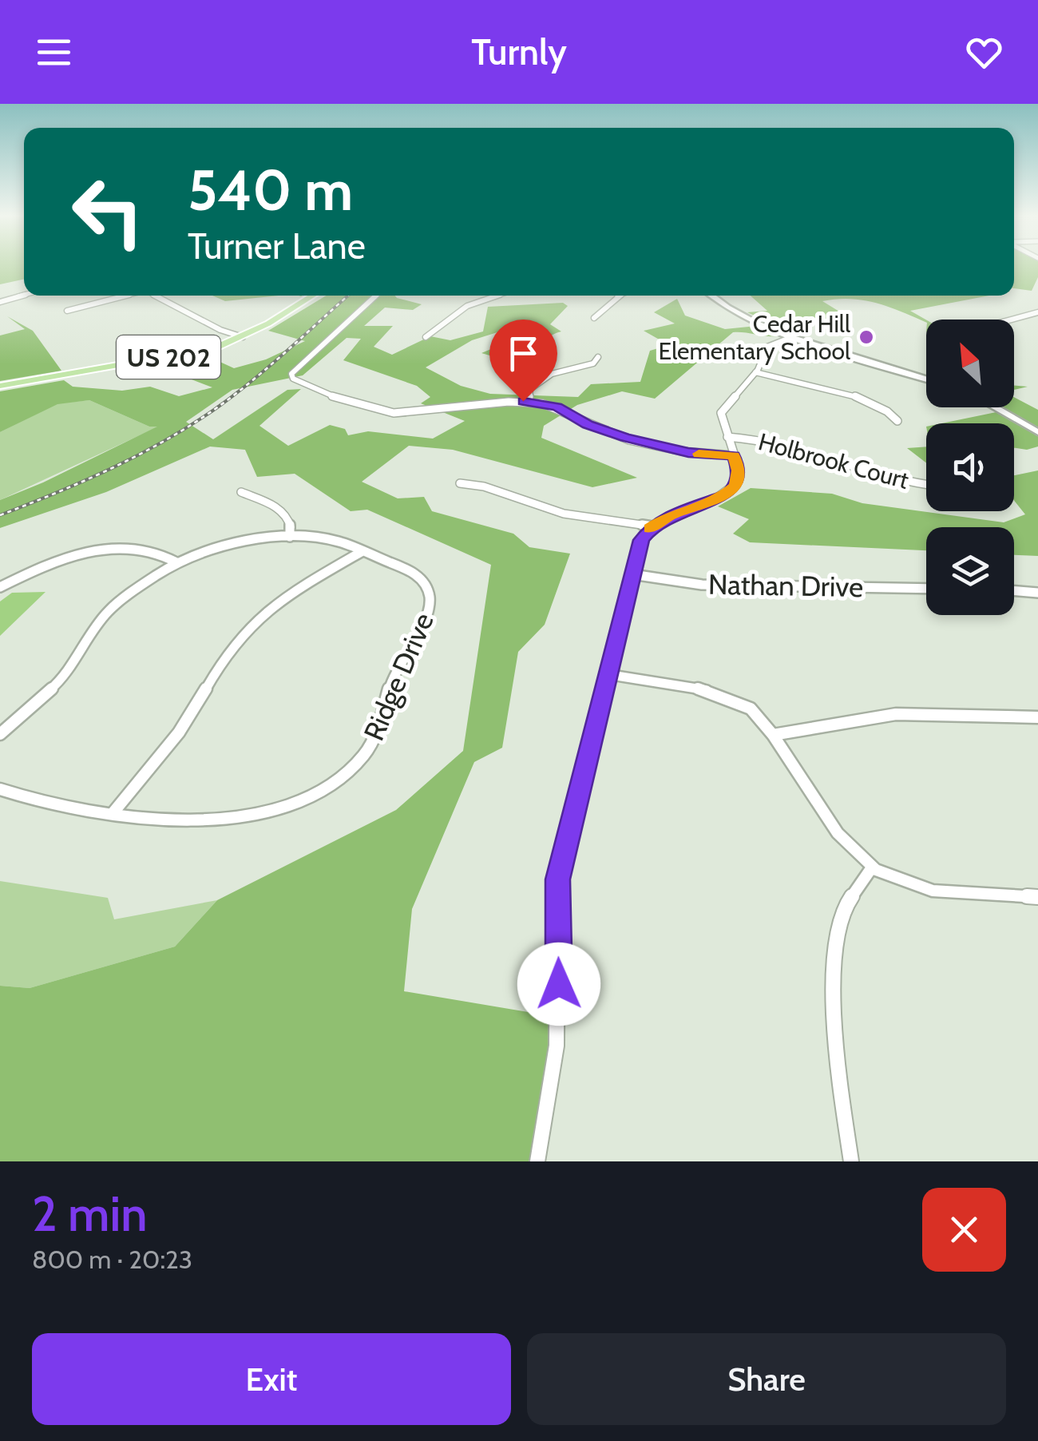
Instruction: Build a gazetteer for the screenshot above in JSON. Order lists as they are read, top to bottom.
{
  "streets": {
    "main road": ["US 202"],
    "street": ["Holbrook Court", "Nathan Drive", "Ridge Drive"]
  },
  "places": ["Cedar Hill Elementary School"],
  "north": "top left",
  "page": {
    "header": "Turnly",
    "turn": ["540 m", "Turner Lane"],
    "heading": ["2 min", "800 m · 20:23"],
    "buttons": ["Exit", "Share"]
  }
}
